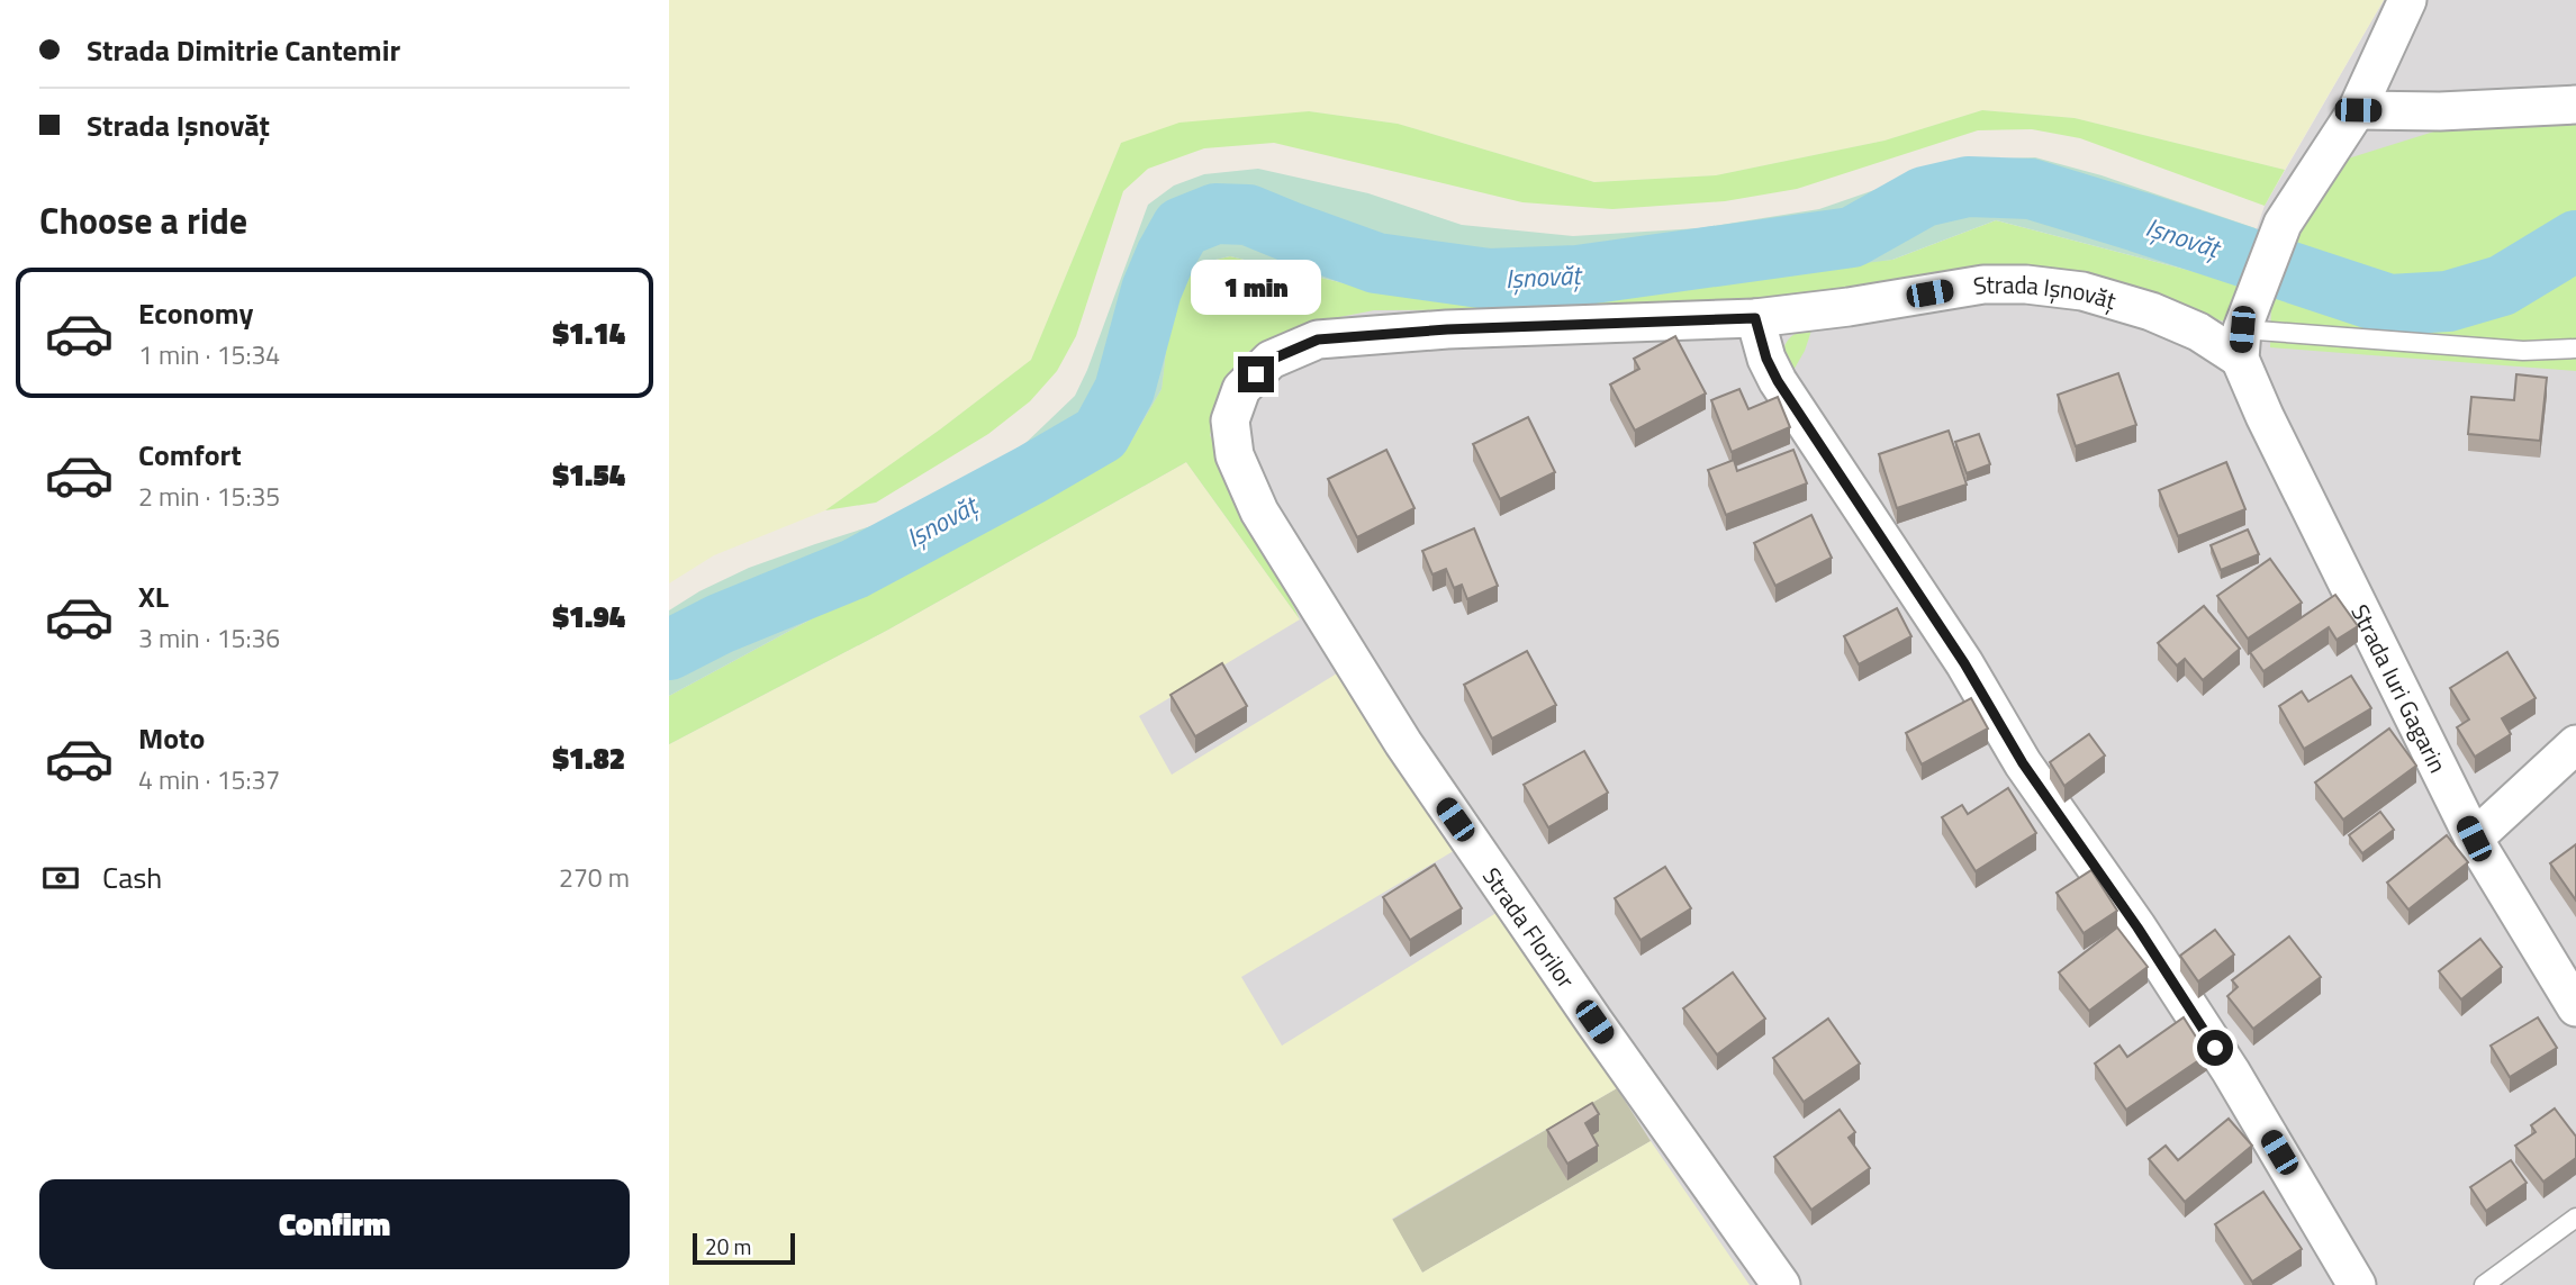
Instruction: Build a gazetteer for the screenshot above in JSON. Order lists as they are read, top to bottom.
{
  "streets": {
    "street": ["Strada Ișnovăț", "Strada Iuri Gagarin", "Strada Florilor"]
  },
  "crossings": [
    ["Strada Ișnovăț", "Strada Iuri Gagarin"],
    ["Strada Ișnovăț", "Strada Florilor"]
  ],
  "water": ["Ișnovăț"],
  "scale_bar": "20 m",
  "page": {
    "banner": ["Strada Dimitrie Cantemir", "Strada Ișnovăț"],
    "heading": "Choose a ride",
    "bubble": "1 min",
    "list": [
      {
        "name": "Economy",
        "note": "1 min · 15:34",
        "value": "$1.14"
      },
      {
        "name": "Comfort",
        "note": "2 min · 15:35",
        "value": "$1.54"
      },
      {
        "name": "XL",
        "note": "3 min · 15:36",
        "value": "$1.94"
      },
      {
        "name": "Moto",
        "note": "4 min · 15:37",
        "value": "$1.82"
      }
    ],
    "pay": ["Cash", "270 m"],
    "buttons": "Confirm",
    "scale": "20 m"
  }
}
